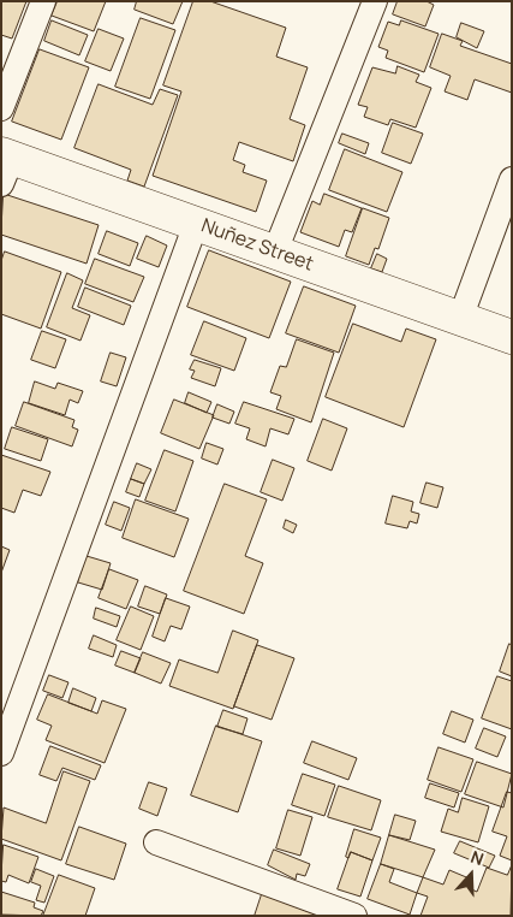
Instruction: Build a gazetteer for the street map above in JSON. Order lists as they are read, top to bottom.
{
  "streets": {
    "street": ["Nuñez Street"]
  },
  "north": "top"
}
